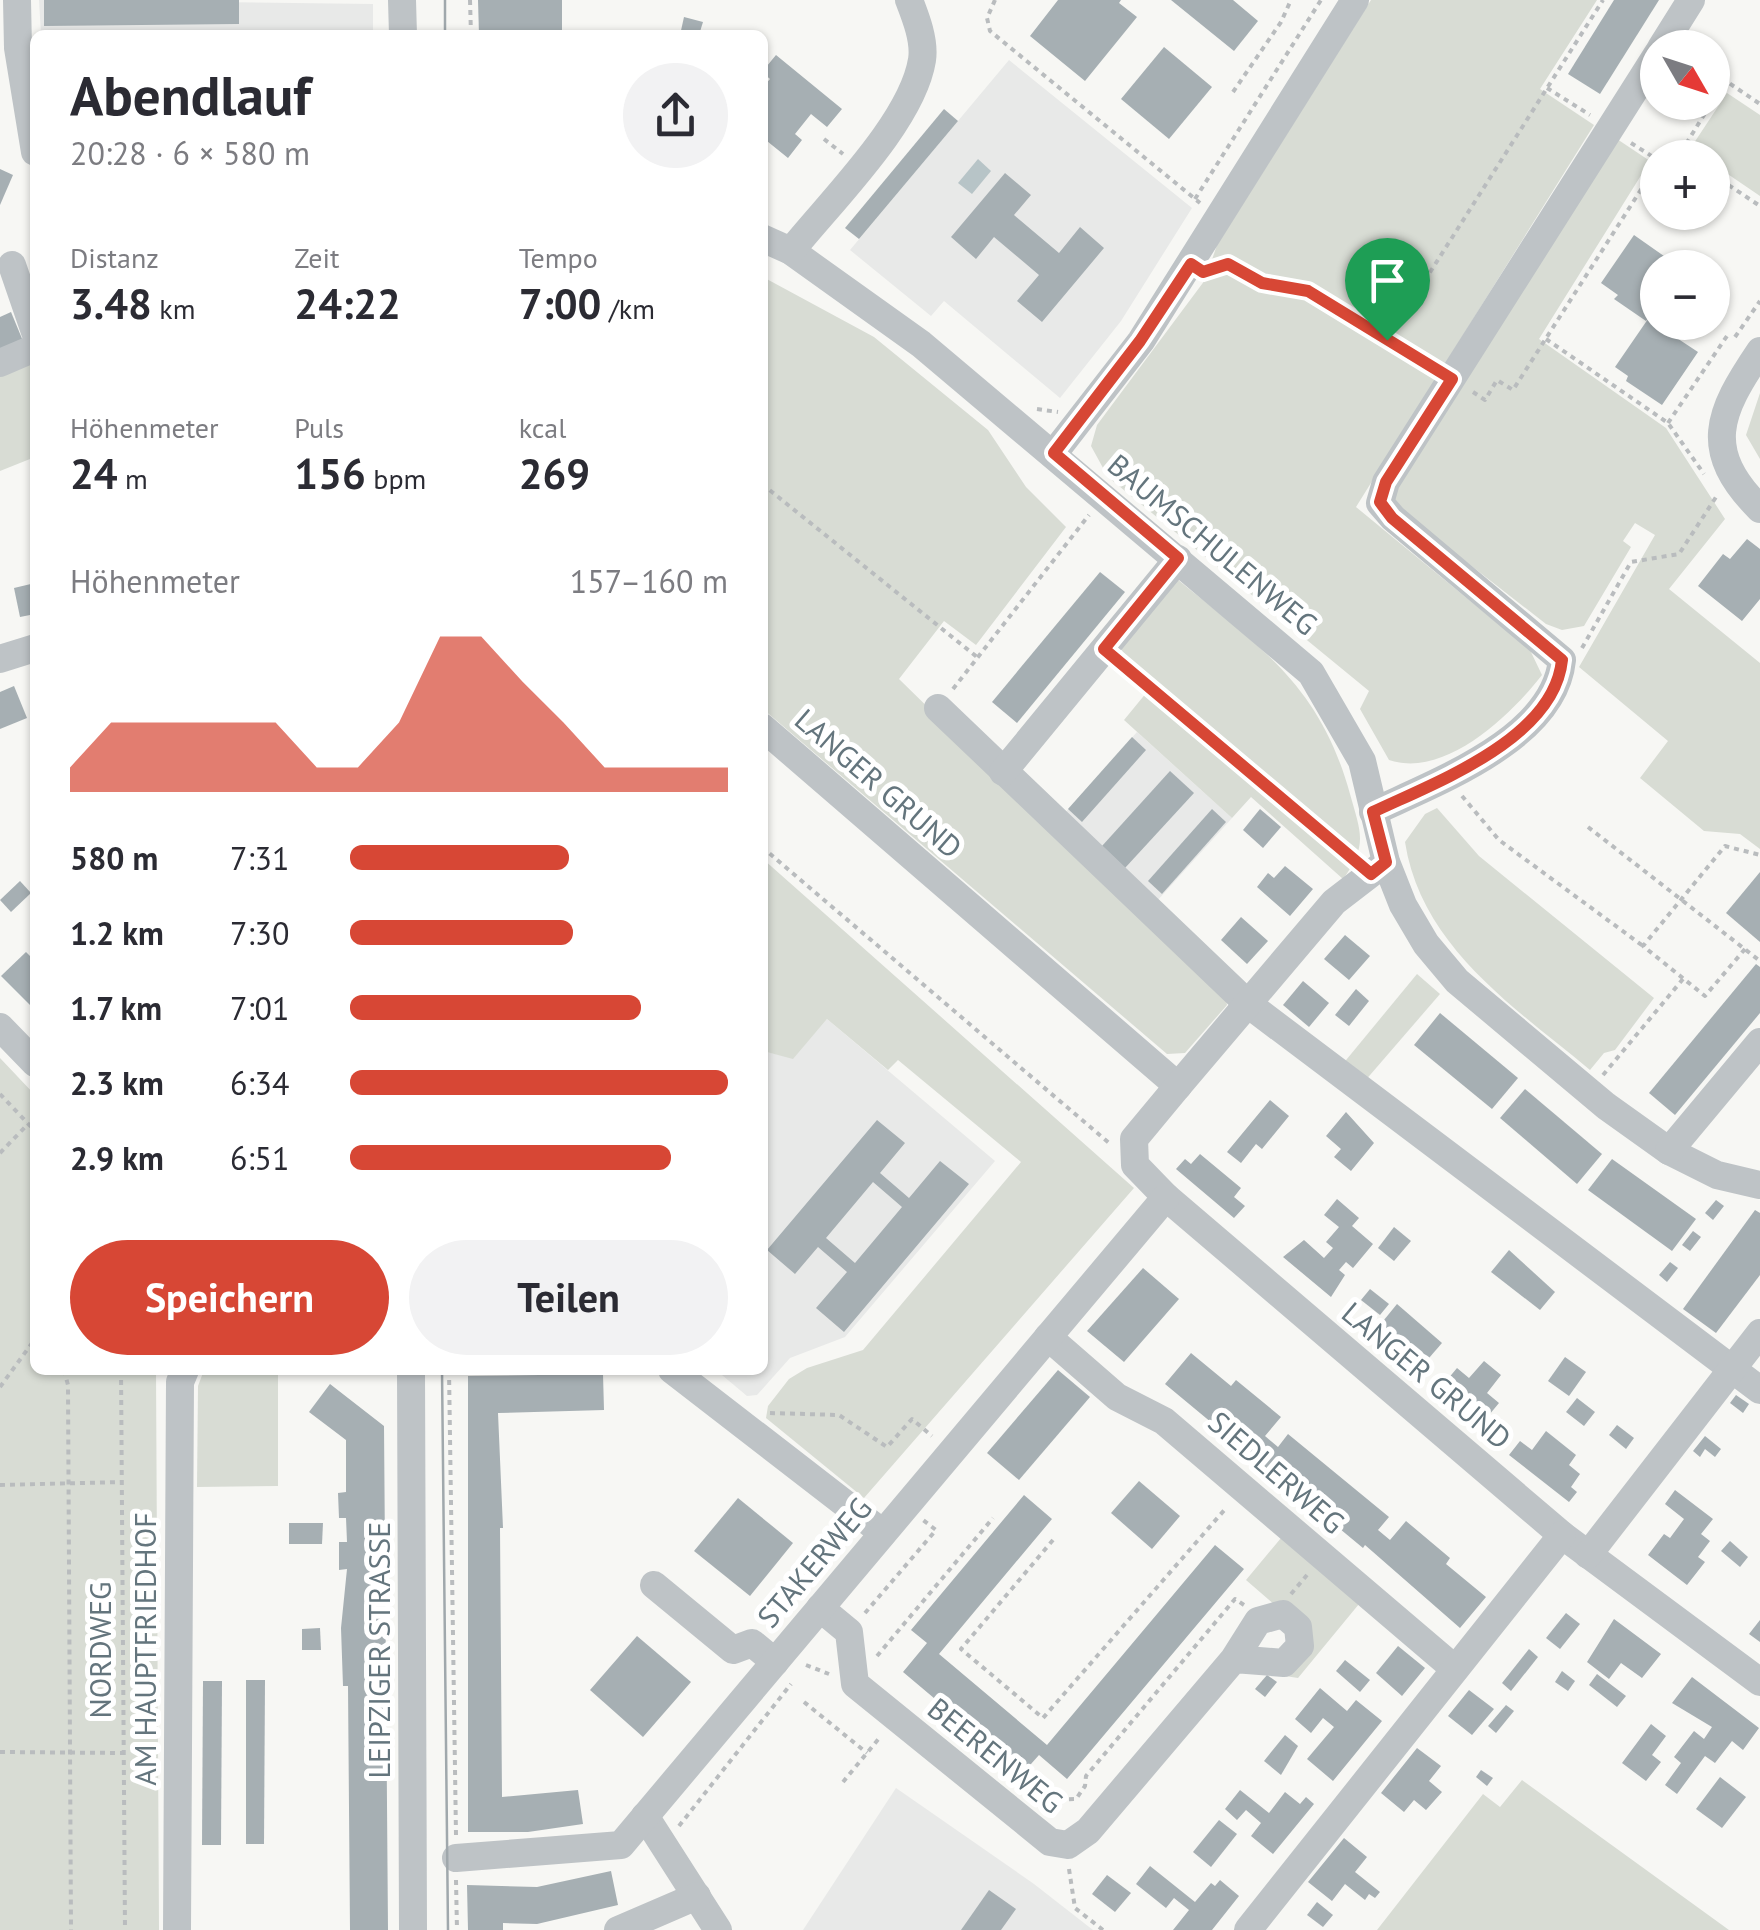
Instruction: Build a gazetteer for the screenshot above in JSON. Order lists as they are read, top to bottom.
{
  "streets": {
    "street": [
      "BAUMSCHULENWEG",
      "LANGER GRUND",
      "SIEDLERWEG",
      "STAKERWEG",
      "AM HAUPTFRIEDHOF",
      "LEIPZIGER STRASSE",
      "BEERENWEG"
    ],
    "path": ["NORDWEG"]
  },
  "crossings": [
    ["LANGER GRUND", "STAKERWEG"],
    ["SIEDLERWEG", "STAKERWEG"]
  ],
  "north": "bottom right",
  "page": {
    "map_buttons": ["+", "−"],
    "heading": ["Abendlauf", "20:28 · 6 × 580 m"],
    "stats": [
      ["Distanz", "3.48 km"],
      ["Zeit", "24:22"],
      ["Tempo", "7:00 /km"],
      ["Höhenmeter", "24 m"],
      ["Puls", "156 bpm"],
      ["kcal", "269"]
    ],
    "chart": ["Höhenmeter", "157–160 m"],
    "list": [
      {
        "name": "580 m",
        "note": "7:31"
      },
      {
        "name": "1.2 km",
        "note": "7:30"
      },
      {
        "name": "1.7 km",
        "note": "7:01"
      },
      {
        "name": "2.3 km",
        "note": "6:34"
      },
      {
        "name": "2.9 km",
        "note": "6:51"
      }
    ],
    "buttons": ["Speichern", "Teilen"]
  }
}
